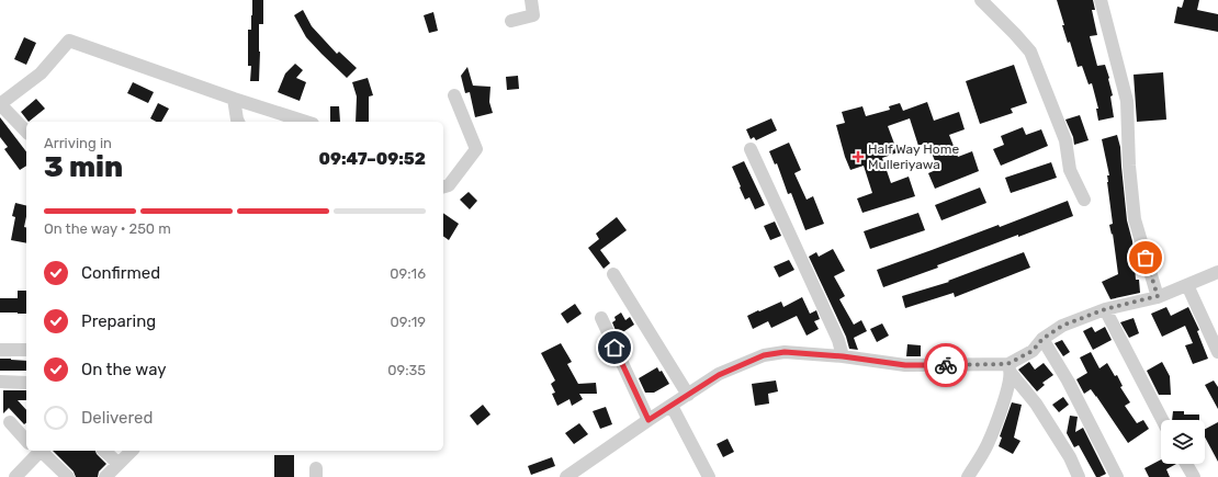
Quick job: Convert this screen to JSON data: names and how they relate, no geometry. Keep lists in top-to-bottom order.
{
  "places": {
    "health": ["Half Way Home Mulleriyawa"]
  },
  "page": {
    "heading": ["3 min", "Arriving in", "09:47–09:52"],
    "bar": "On the way · 250 m",
    "list": [
      ["Confirmed", "09:16"],
      ["Preparing", "09:19"],
      ["On the way", "09:35"],
      "Delivered"
    ]
  }
}
